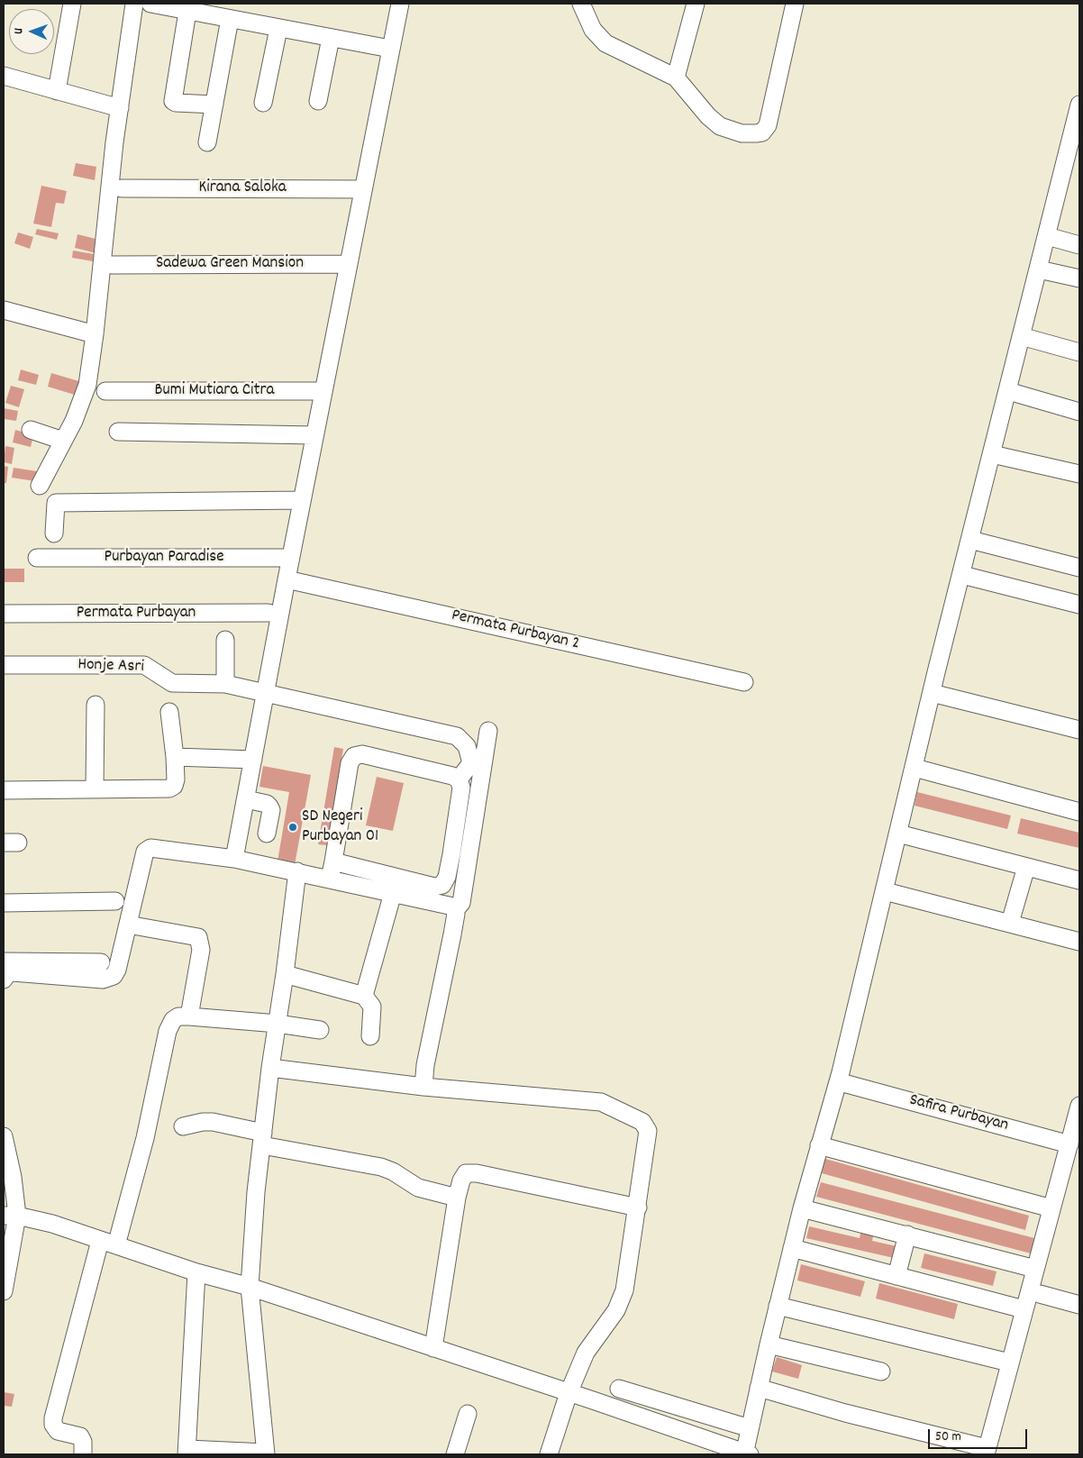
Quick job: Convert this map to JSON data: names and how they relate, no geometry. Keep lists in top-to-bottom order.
{
  "streets": {
    "street": [
      "Kirana Saloka",
      "Sadewa Green Mansion",
      "Bumi Mutiara Citra",
      "Purbayan Paradise",
      "Permata Purbayan",
      "Permata Purbayan 2",
      "Honje Asri",
      "Safira Purbayan"
    ]
  },
  "places": ["SD Negeri Purbayan 01"],
  "scale_bar": "50 m",
  "north": "left"
}
